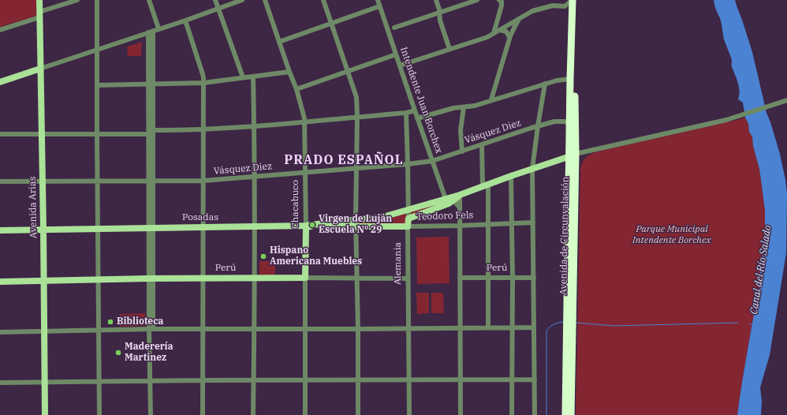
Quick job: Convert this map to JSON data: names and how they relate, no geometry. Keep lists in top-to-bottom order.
{
  "streets": {
    "highway": ["Avenida de Circunvalación"],
    "main road": [
      "Chacabuco",
      "Avenida Arias",
      "Teodoro Fels",
      "Posadas",
      "Alemania",
      "Perú"
    ],
    "street": ["Intendente Juan Borchex", "Vásquez Diez"]
  },
  "crossings": [
    ["Intendente Juan Borchex", "Vásquez Diez"],
    ["Intendente Juan Borchex", "Posadas"],
    ["Vásquez Diez", "Chacabuco"],
    ["Vásquez Diez", "Avenida Arias"],
    ["Vásquez Diez", "Avenida de Circunvalación"],
    ["Vásquez Diez", "Alemania"],
    ["Chacabuco", "Posadas"],
    ["Chacabuco", "Perú"],
    ["Avenida Arias", "Posadas"],
    ["Avenida Arias", "Perú"],
    ["Teodoro Fels", "Posadas"],
    ["Teodoro Fels", "Alemania"],
    ["Posadas", "Avenida de Circunvalación"],
    ["Posadas", "Alemania"],
    ["Alemania", "Perú"]
  ],
  "districts": ["PRADO ESPAÑOL"],
  "water": ["Canal del Río Salado"],
  "parks": ["Parque Municipal Intendente Borchex"],
  "places": [
    "Virgen de Luján Escuela Nº 29",
    "Hispano Americana Muebles",
    "Biblioteca",
    "Maderería Martinez"
  ]
}
